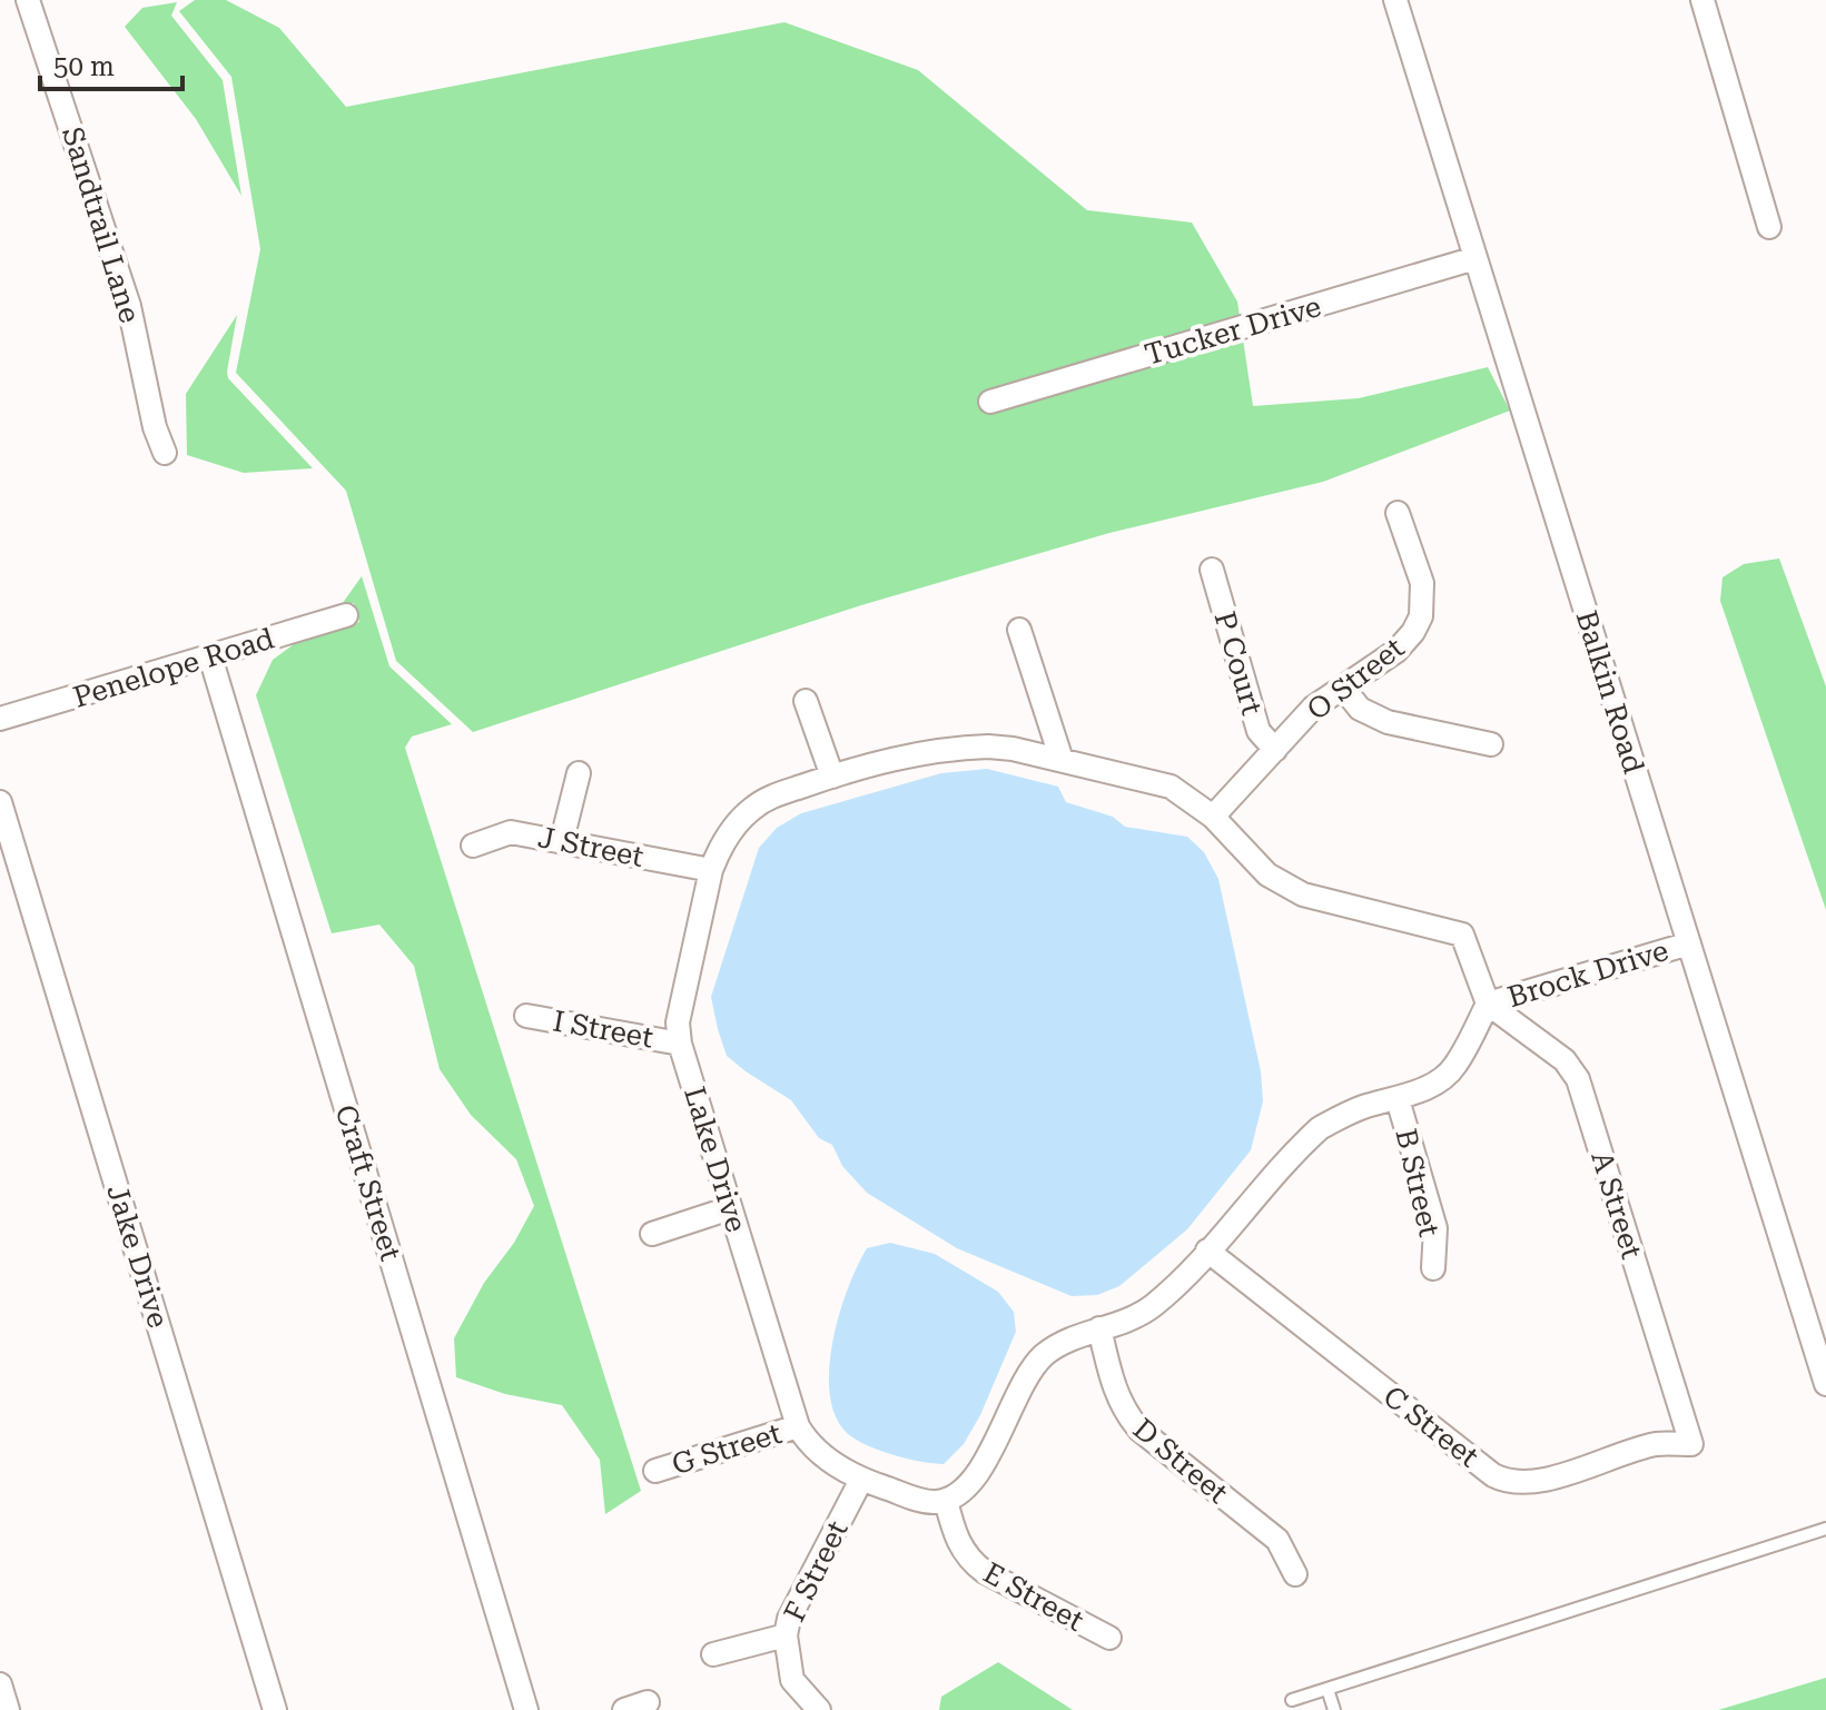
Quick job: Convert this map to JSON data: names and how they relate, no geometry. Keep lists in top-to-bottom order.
{
  "streets": {
    "street": [
      "Sandtrail Lane",
      "Tucker Drive",
      "P Court",
      "Penelope Road",
      "O Street",
      "Balkin Road",
      "J Street",
      "Brock Drive",
      "I Street",
      "Lake Drive",
      "Craft Street",
      "B Street",
      "A Street",
      "Jake Drive",
      "C Street",
      "G Street",
      "D Street",
      "F Street",
      "E Street"
    ]
  },
  "crossings": [
    ["Tucker Drive", "Balkin Road"],
    ["P Court", "O Street"],
    ["Penelope Road", "Craft Street"],
    ["O Street", "Lake Drive"],
    ["Balkin Road", "Brock Drive"],
    ["J Street", "Lake Drive"],
    ["Brock Drive", "Lake Drive"],
    ["Brock Drive", "A Street"],
    ["I Street", "Lake Drive"],
    ["Lake Drive", "A Street"],
    ["Lake Drive", "G Street"],
    ["Lake Drive", "F Street"],
    ["Lake Drive", "E Street"],
    ["A Street", "C Street"]
  ],
  "scale_bar": "50 m"
}
